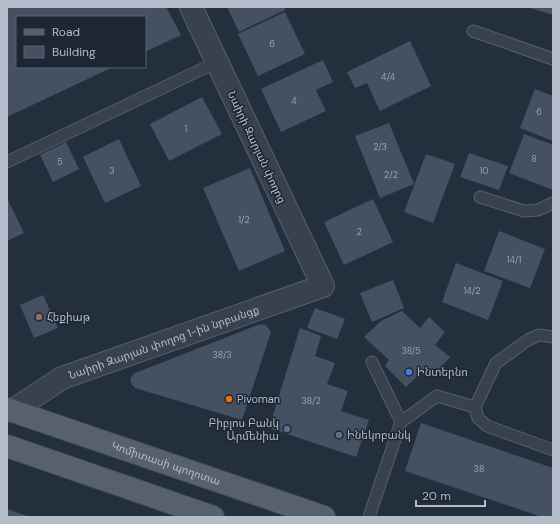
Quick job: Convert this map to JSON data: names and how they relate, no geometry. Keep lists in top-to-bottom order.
{
  "streets": {
    "main road": ["Կոմիտասի պողոտա"],
    "street": ["Նաիրի Զարյան փողոց", "Նաիրի Զարյան փողոց 1-ին նրբանցք"]
  },
  "crossings": [
    ["Նաիրի Զարյան փողոց", "Նաիրի Զարյան փողոց 1-ին նրբանցք"],
    ["Նաիրի Զարյան փողոց 1-ին նրբանցք", "Կոմիտասի պողոտա"]
  ],
  "places": [
    "Հեքիաթ",
    "Ինտերնո",
    "Pivoman",
    "Բիբլոս Բանկ Արմենիա",
    "Ինեկոբանկ"
  ],
  "house_numbers": [
    "6",
    "4/4",
    "4",
    "6",
    "1",
    "2/3",
    "8",
    "5",
    "3",
    "10",
    "2/2",
    "1/2",
    "2",
    "14/1",
    "14/2",
    "38/5",
    "38/3",
    "38/2",
    "38"
  ],
  "legend": ["Road", "Building"],
  "scale_bar": "20 m"
}
